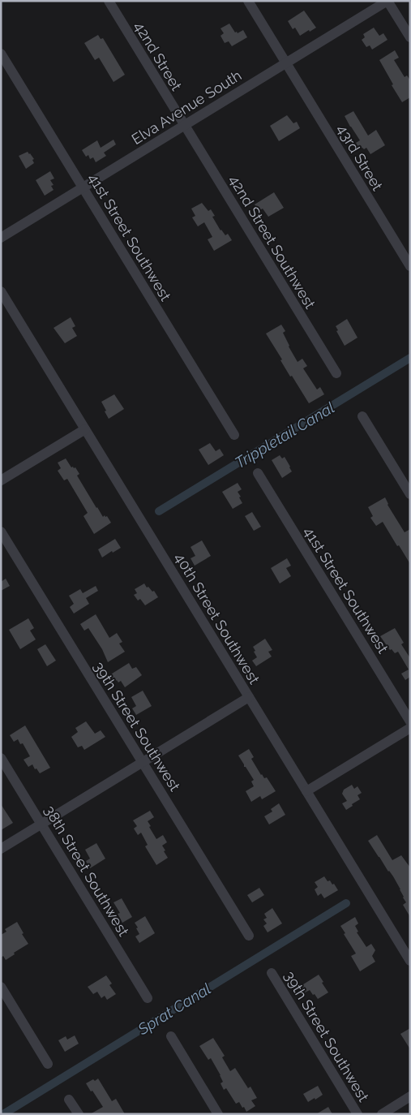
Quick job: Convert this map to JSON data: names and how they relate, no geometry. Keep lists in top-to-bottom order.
{
  "streets": {
    "street": [
      "42nd Street",
      "Elva Avenue South",
      "43rd Street",
      "41st Street Southwest",
      "42nd Street Southwest",
      "40th Street Southwest",
      "39th Street Southwest",
      "38th Street Southwest"
    ]
  },
  "crossings": [
    ["42nd Street", "Elva Avenue South"],
    ["42nd Street", "42nd Street Southwest"],
    ["Elva Avenue South", "43rd Street"],
    ["Elva Avenue South", "41st Street Southwest"],
    ["Elva Avenue South", "42nd Street Southwest"]
  ],
  "water": ["Trippletail Canal", "Sprat Canal"]
}
